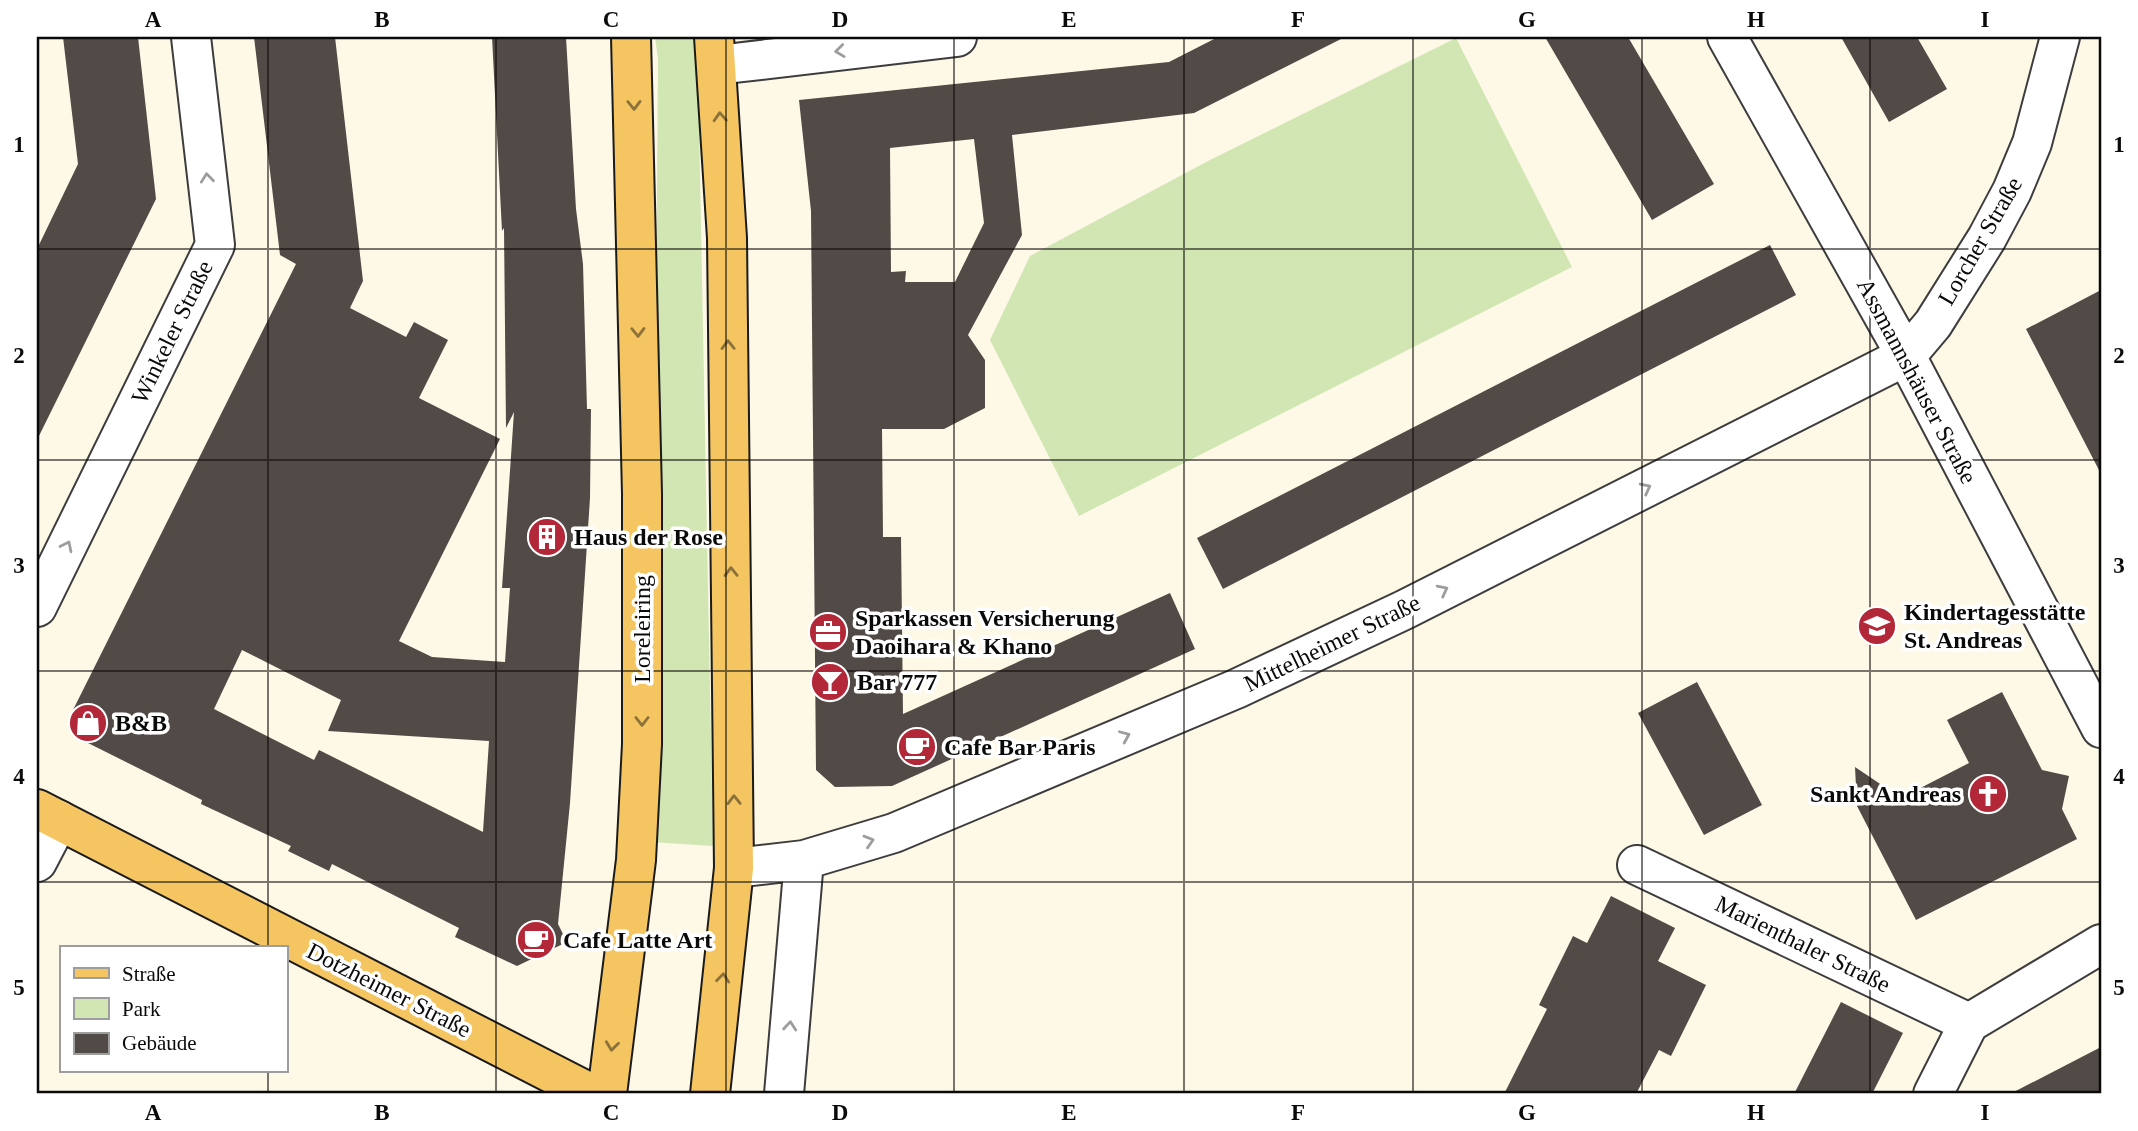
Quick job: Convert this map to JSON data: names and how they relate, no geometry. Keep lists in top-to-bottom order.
{
  "streets": {
    "main road": ["Loreleiring", "Dotzheimer Straße"],
    "street": [
      "Lorcher Straße",
      "Winkeler Straße",
      "Assmannshäuser Straße",
      "Mittelheimer Straße",
      "Marienthaler Straße"
    ]
  },
  "crossings": [
    ["Lorcher Straße", "Assmannshäuser Straße"],
    ["Lorcher Straße", "Mittelheimer Straße"],
    ["Assmannshäuser Straße", "Mittelheimer Straße"]
  ],
  "one_way": ["Winkeler Straße", "Mittelheimer Straße"],
  "places": {
    "building": ["Haus der Rose"],
    "school or university": ["Kindertagesstätte St. Andreas"],
    "office": ["Sparkassen Versicherung Daoihara & Khano"],
    "bar": ["Bar 777"],
    "shop": ["B&B"],
    "cafe": ["Cafe Bar Paris", "Cafe Latte Art"],
    "church": ["Sankt Andreas"]
  },
  "legend": ["Straße", "Park", "Gebäude"],
  "grid": {
    "columns": [
      "A",
      "B",
      "C",
      "D",
      "E",
      "F",
      "G",
      "H",
      "I"
    ],
    "rows": [
      "1",
      "2",
      "3",
      "4",
      "5"
    ]
  }
}
